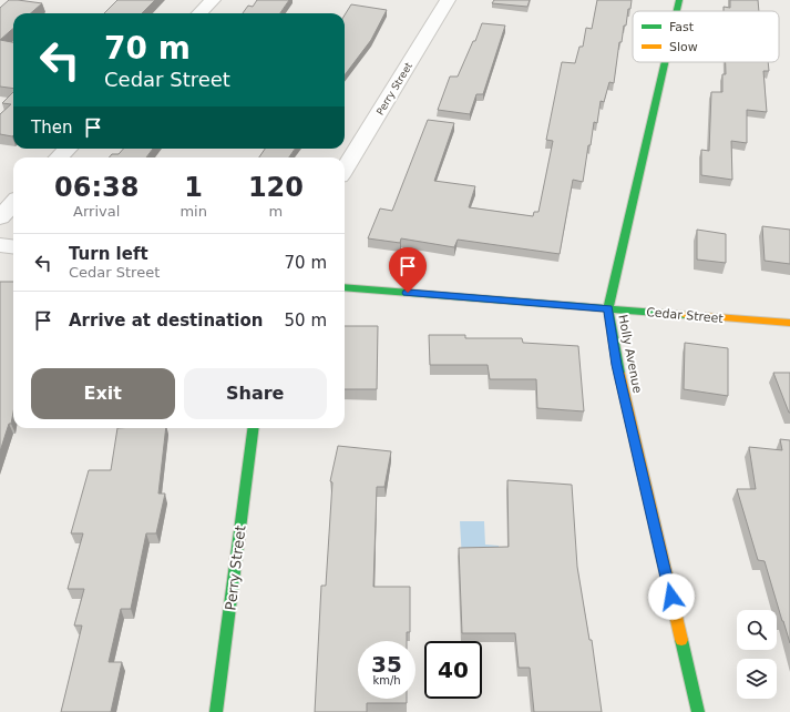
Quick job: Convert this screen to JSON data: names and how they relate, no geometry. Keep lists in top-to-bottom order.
{
  "streets": {
    "street": ["Perry Street", "Cedar Street", "Holly Avenue"]
  },
  "crossings": [
    ["Cedar Street", "Holly Avenue"]
  ],
  "legend": ["Fast", "Slow"],
  "page": {
    "turn": ["70 m", "Cedar Street"],
    "then": "Then",
    "eta": [
      "06:38",
      "Arrival",
      "1",
      "min",
      "120",
      "m"
    ],
    "list": [
      {
        "name": "Turn left",
        "note": "Cedar Street",
        "value": "70 m"
      },
      {
        "name": "Arrive at destination",
        "value": "50 m"
      }
    ],
    "buttons": ["Exit", "Share"],
    "speed": "35 km/h",
    "limit": "40"
  }
}
